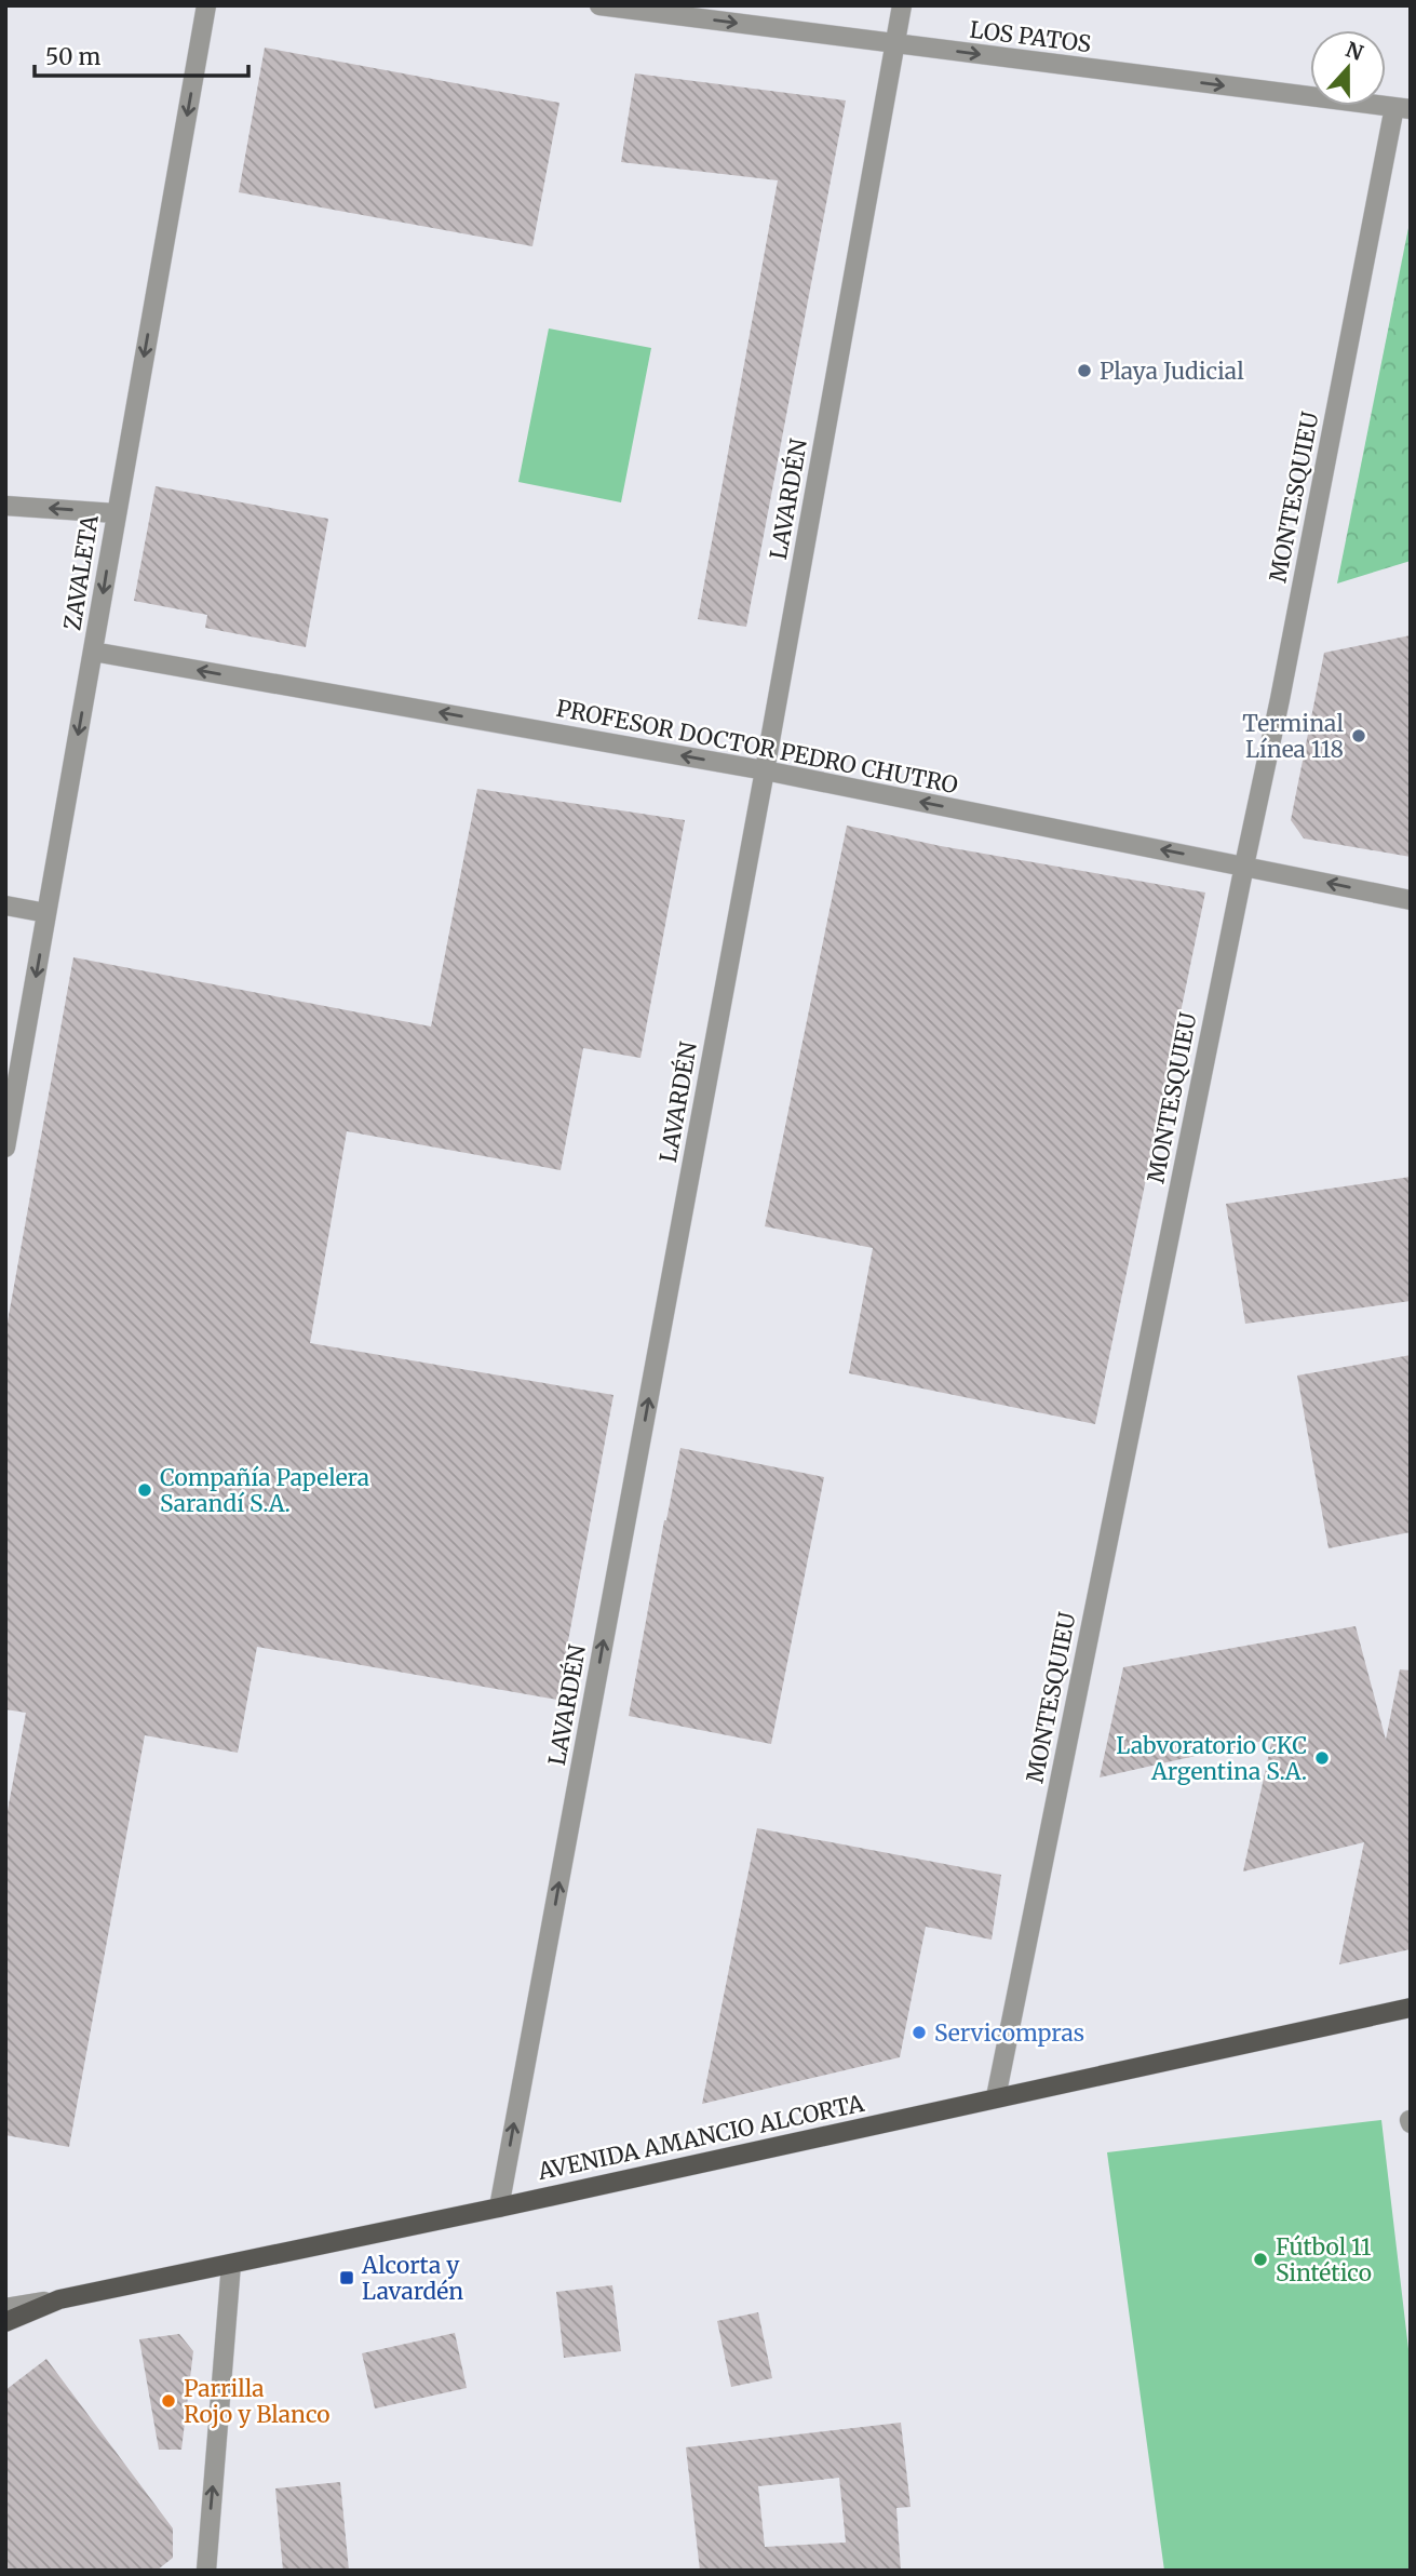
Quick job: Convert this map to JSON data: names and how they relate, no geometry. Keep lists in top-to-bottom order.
{
  "streets": {
    "main road": ["AVENIDA AMANCIO ALCORTA"],
    "street": [
      "LOS PATOS",
      "MONTESQUIEU",
      "LAVARDÉN",
      "ZAVALETA",
      "PROFESOR DOCTOR PEDRO CHUTRO"
    ]
  },
  "crossings": [
    ["LOS PATOS", "MONTESQUIEU"],
    ["LOS PATOS", "LAVARDÉN"],
    ["MONTESQUIEU", "PROFESOR DOCTOR PEDRO CHUTRO"],
    ["MONTESQUIEU", "AVENIDA AMANCIO ALCORTA"],
    ["LAVARDÉN", "PROFESOR DOCTOR PEDRO CHUTRO"],
    ["LAVARDÉN", "AVENIDA AMANCIO ALCORTA"],
    ["ZAVALETA", "PROFESOR DOCTOR PEDRO CHUTRO"]
  ],
  "one_way": [
    "LOS PATOS",
    "LAVARDÉN",
    "ZAVALETA",
    "PROFESOR DOCTOR PEDRO CHUTRO"
  ],
  "places": {
    "other": [
      "Playa Judicial",
      "Terminal Línea 118",
      "Compañía Papelera Sarandí S.A.",
      "Labvoratorio CKC Argentina S.A.",
      "Servicompras",
      "Fútbol 11 Sintético",
      "Parrilla Rojo y Blanco"
    ],
    "transit": ["Alcorta y Lavardén"]
  },
  "scale_bar": "50 m",
  "north": "top"
}
